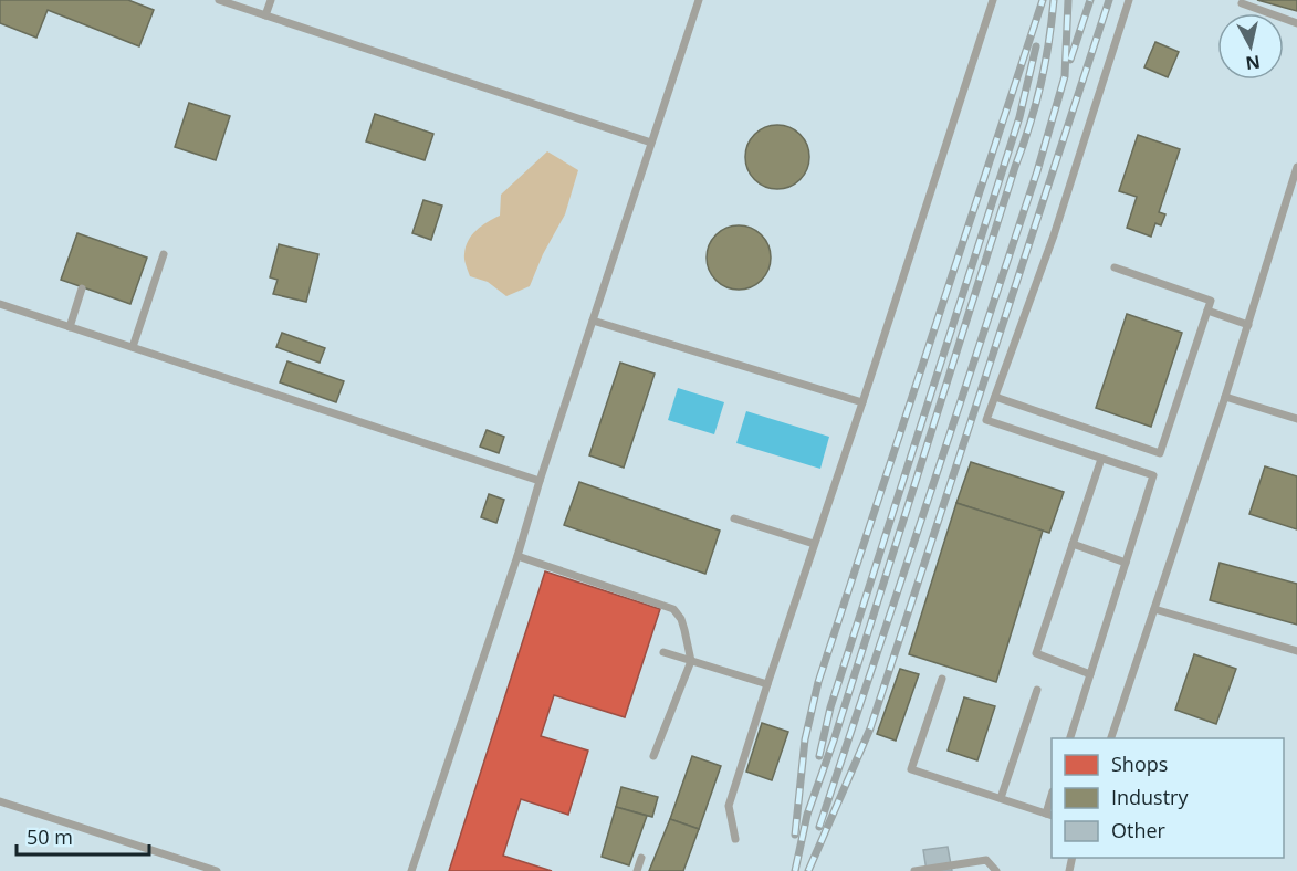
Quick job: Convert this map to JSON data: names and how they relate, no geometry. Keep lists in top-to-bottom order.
{
  "legend": ["Shops", "Industry", "Other"],
  "scale_bar": "50 m",
  "north": "bottom"
}
